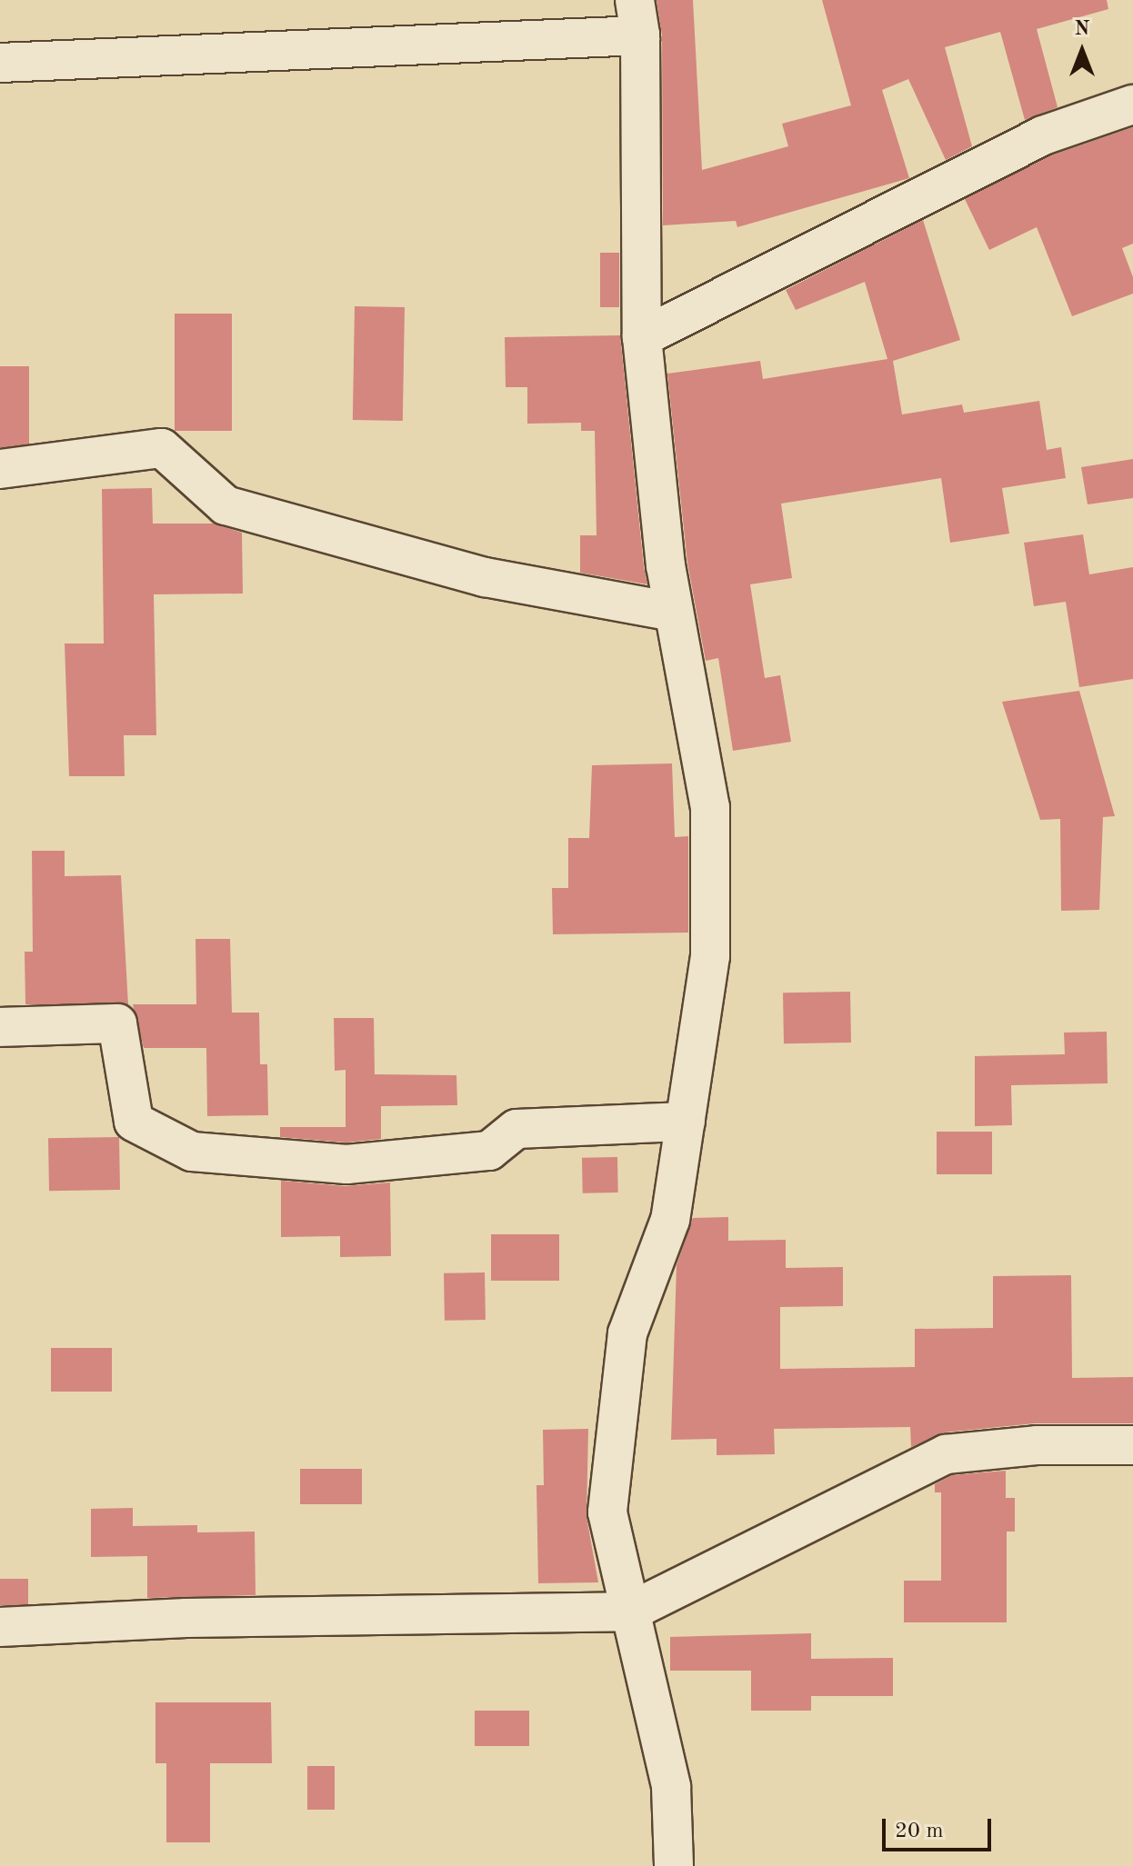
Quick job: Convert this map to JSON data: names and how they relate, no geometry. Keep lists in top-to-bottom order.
{
  "scale_bar": "20 m",
  "north": "top"
}
